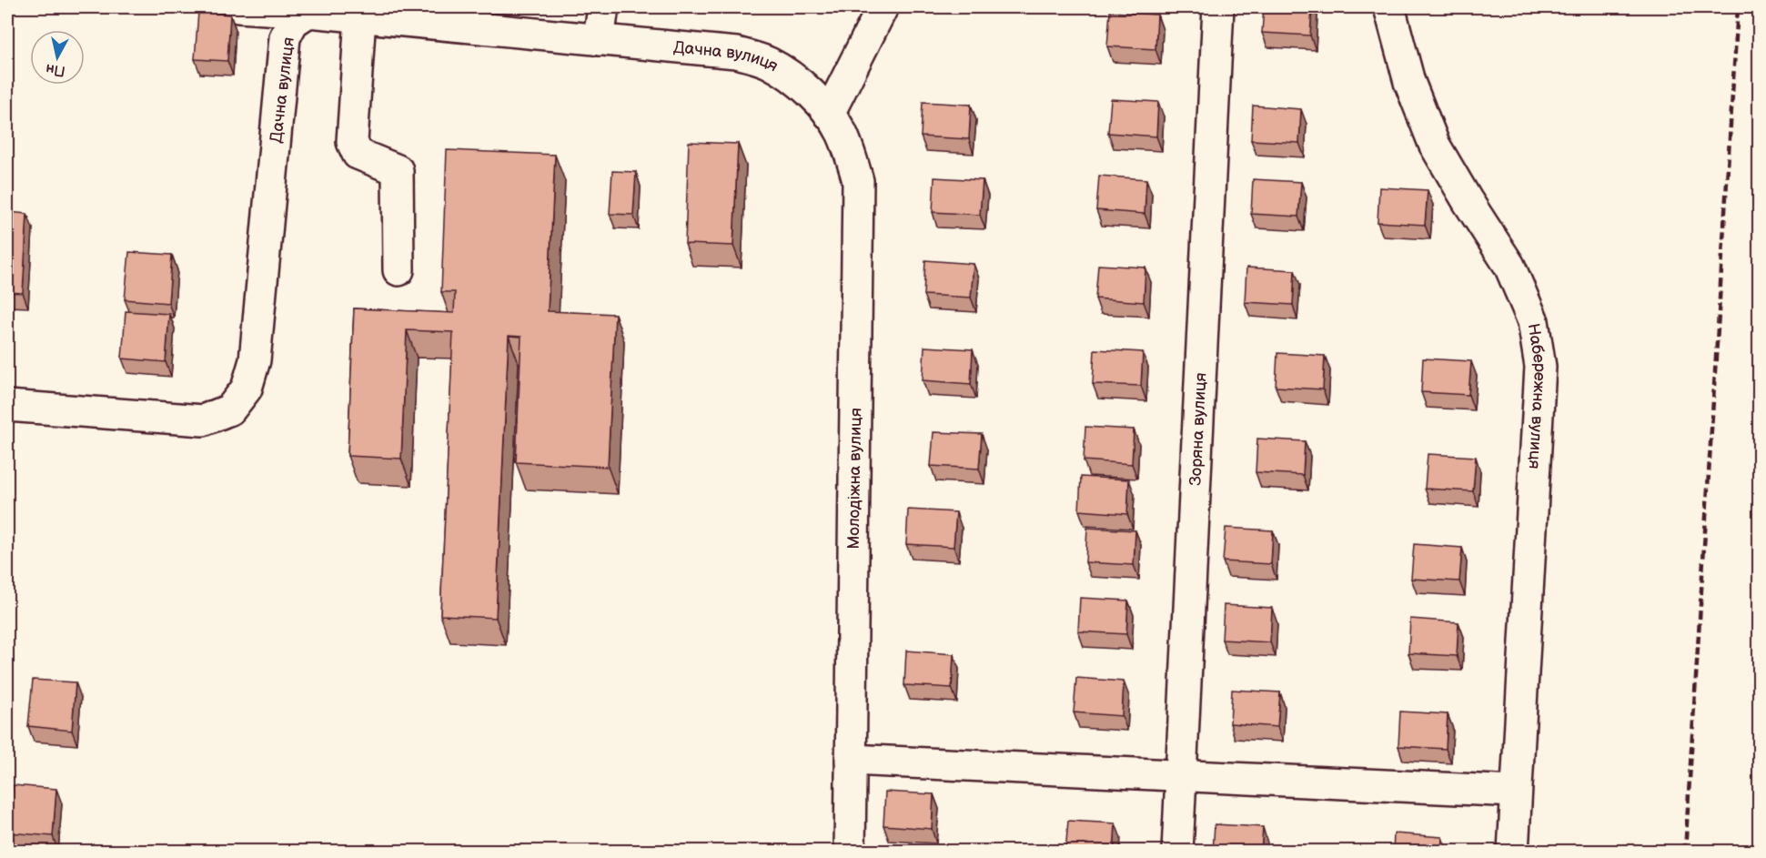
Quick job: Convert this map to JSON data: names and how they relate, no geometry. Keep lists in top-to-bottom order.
{
  "streets": {
    "street": [
      "Дачна вулиця",
      "Набережна вулиця",
      "Зоряна вулиця",
      "Молодіжна вулиця"
    ]
  },
  "crossings": [
    ["Дачна вулиця", "Молодіжна вулиця"]
  ],
  "north": "bottom"
}
